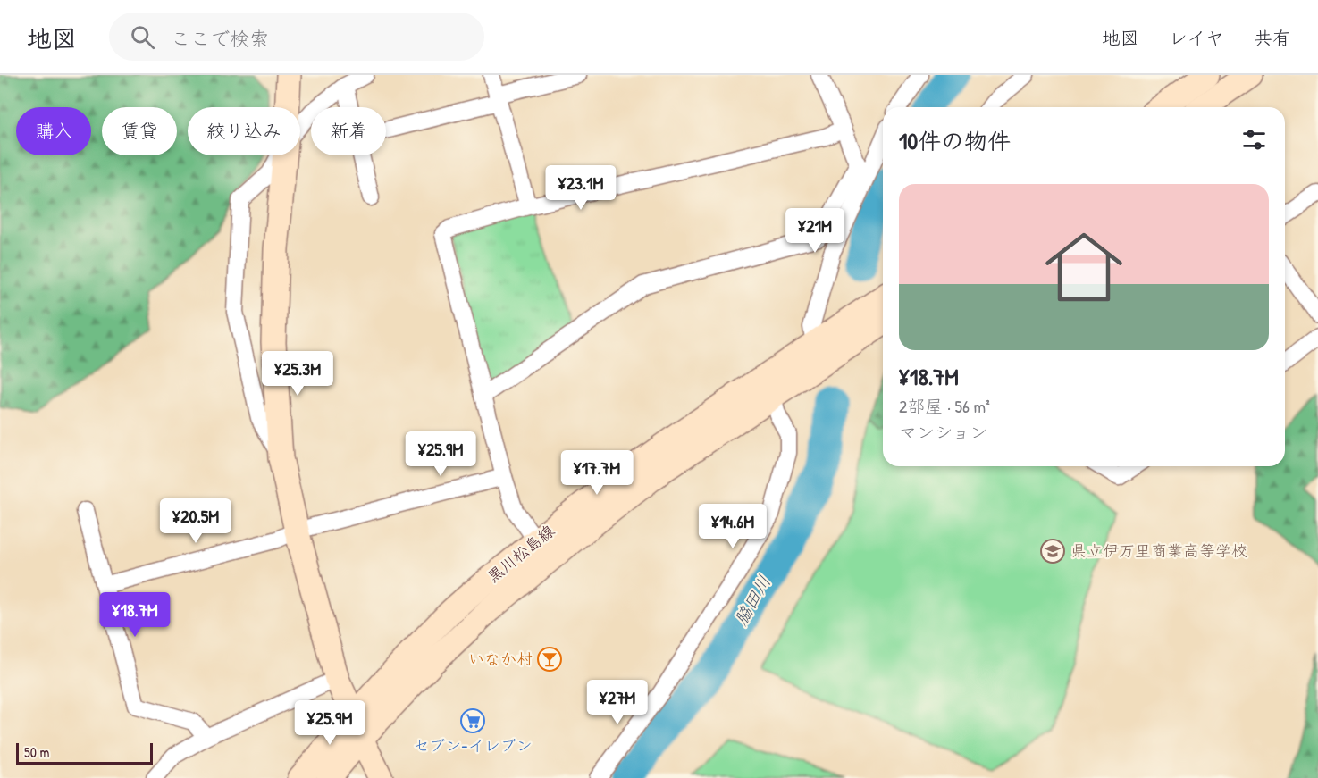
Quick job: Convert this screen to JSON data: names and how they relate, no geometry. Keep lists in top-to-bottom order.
{
  "streets": {
    "main road": ["黒川松島線"]
  },
  "water": ["脇田川"],
  "places": {
    "school or university": ["県立伊万里商業高等学校"],
    "bar": ["いなか村"],
    "supermarket": ["セブン-イレブン"]
  },
  "scale_bar": "50 m",
  "page": {
    "header": "地図",
    "search": "ここで検索",
    "nav": ["地図", "レイヤ", "共有"],
    "chip": [
      "購入",
      "賃貸",
      "絞り込み",
      "新着"
    ],
    "heading": "10件の物件",
    "price": [
      "¥23.1M",
      "¥21M",
      "¥25.3M",
      "¥25.9M",
      "¥17.7M",
      "¥20.5M",
      "¥14.6M",
      "¥18.7M",
      "¥27M",
      "¥25.9M"
    ],
    "list": [
      {
        "name": "¥18.7M",
        "note": "2部屋 · 56 m² · マンション"
      }
    ],
    "scale": "50 m"
  }
}
